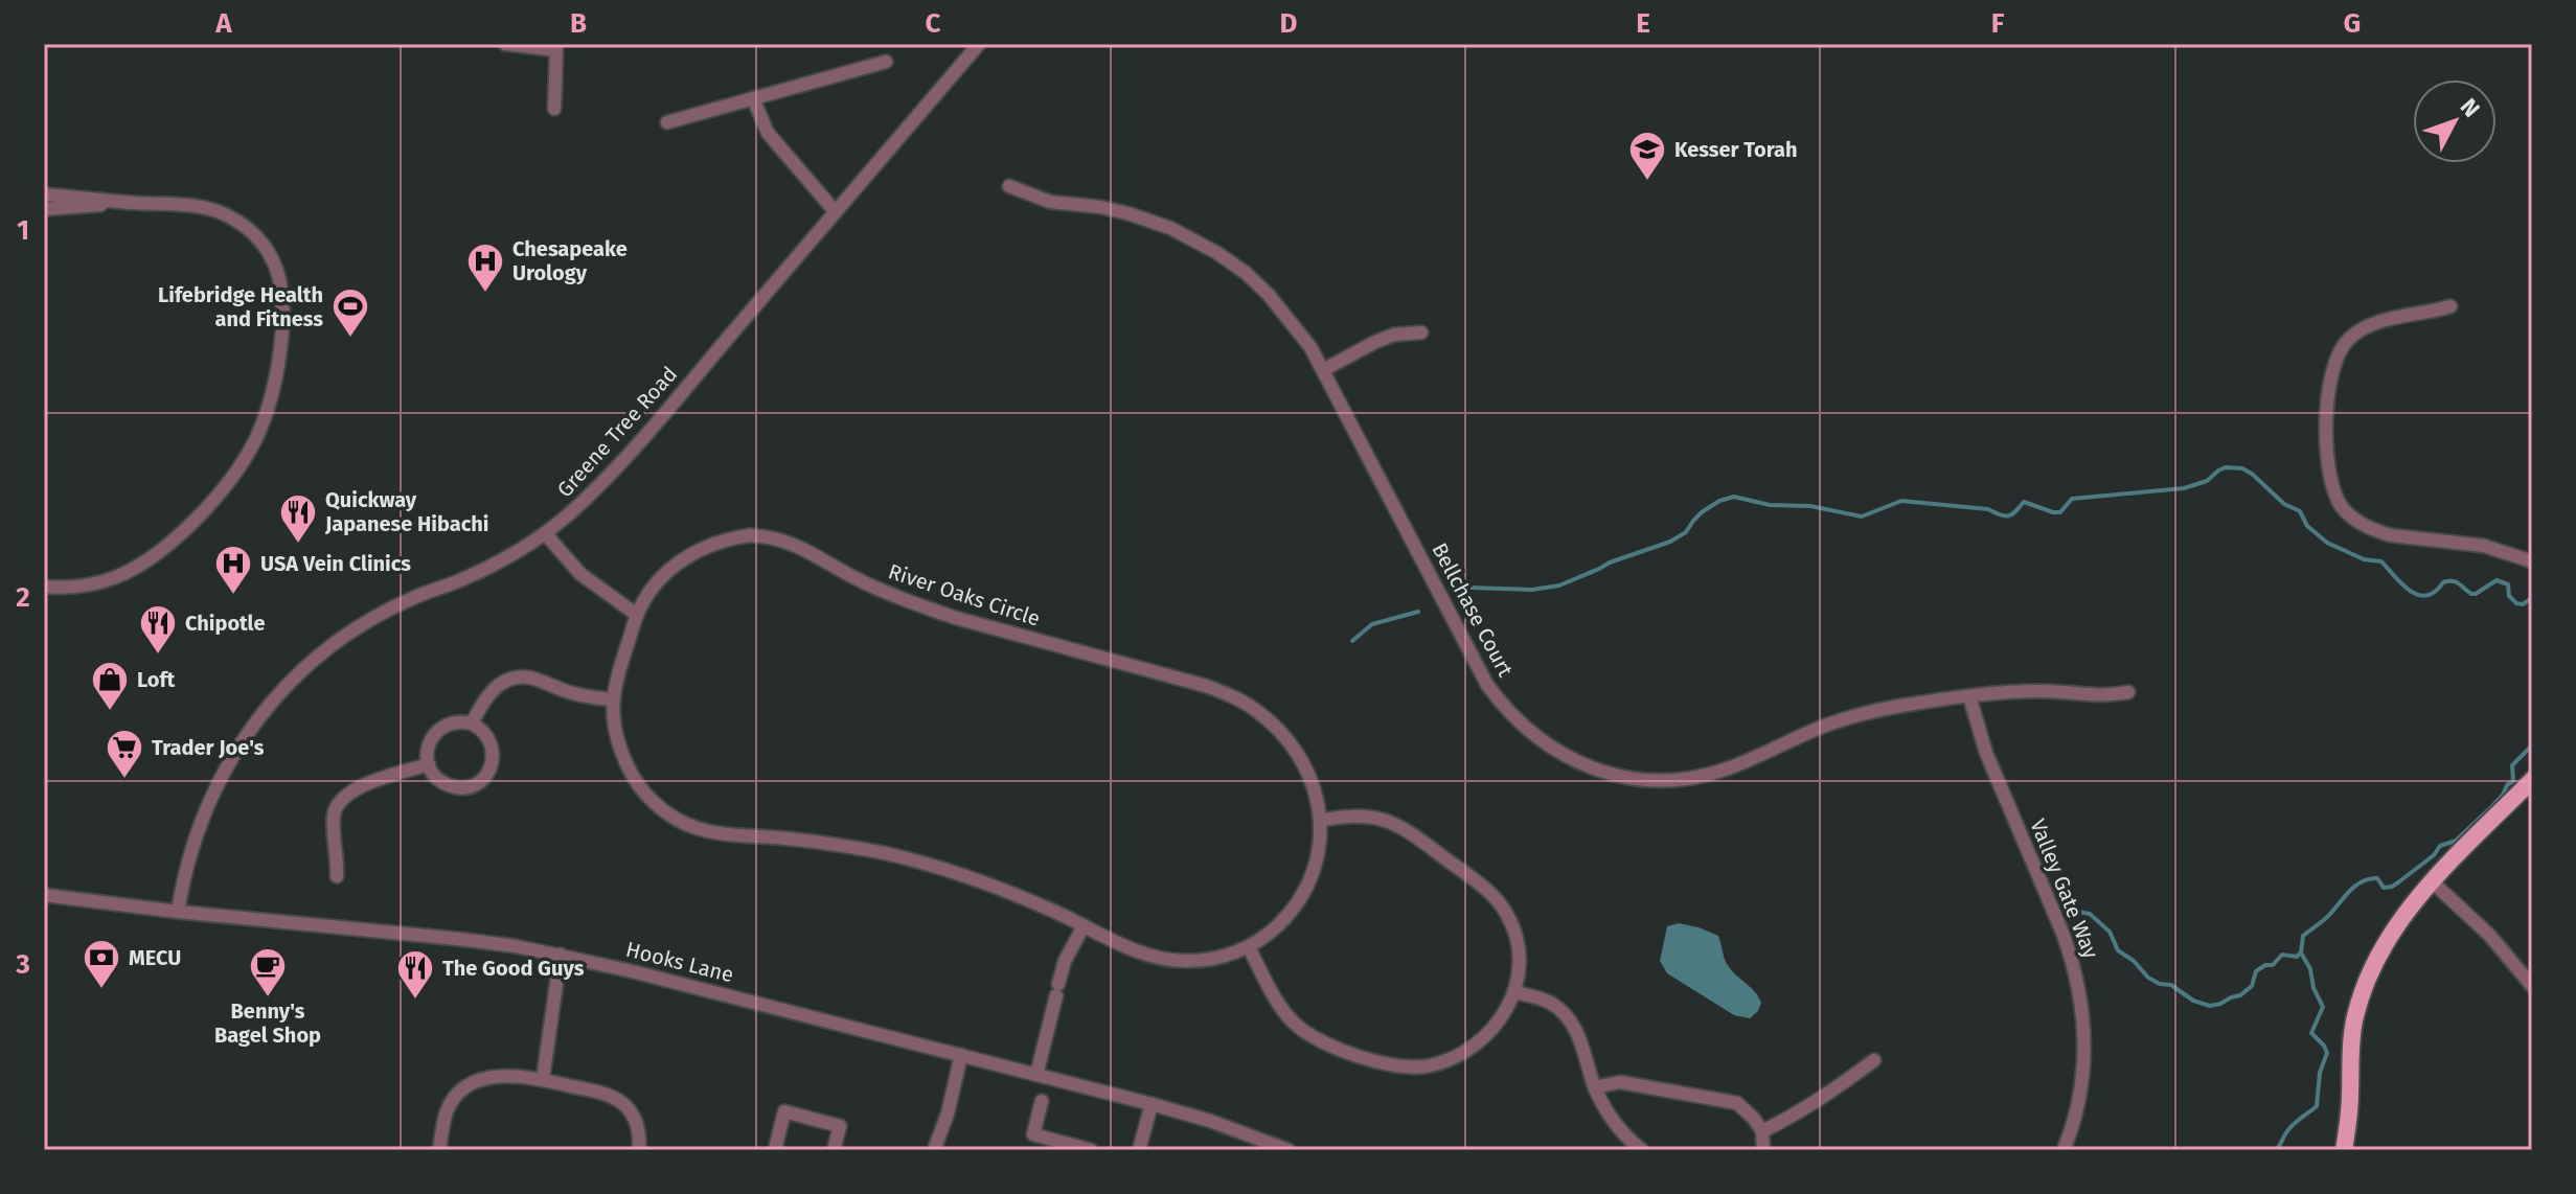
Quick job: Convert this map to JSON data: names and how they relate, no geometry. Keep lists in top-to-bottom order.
{
  "streets": {
    "street": [
      "Greene Tree Road",
      "River Oaks Circle",
      "Bellchase Court",
      "Valley Gate Way",
      "Hooks Lane"
    ]
  },
  "crossings": [
    ["Greene Tree Road", "Hooks Lane"],
    ["Bellchase Court", "Valley Gate Way"]
  ],
  "places": {
    "school or university": ["Kesser Torah"],
    "hospital": ["Chesapeake Urology", "USA Vein Clinics"],
    "sports": ["Lifebridge Health and Fitness"],
    "restaurant": ["Quickway Japanese Hibachi", "Chipotle", "The Good Guys"],
    "shop": ["Loft"],
    "supermarket": ["Trader Joe's"],
    "bank": ["MECU"],
    "cafe": ["Benny's Bagel Shop"]
  },
  "north": "top right",
  "grid": {
    "columns": [
      "A",
      "B",
      "C",
      "D",
      "E",
      "F",
      "G"
    ],
    "rows": ["1", "2", "3"]
  }
}
